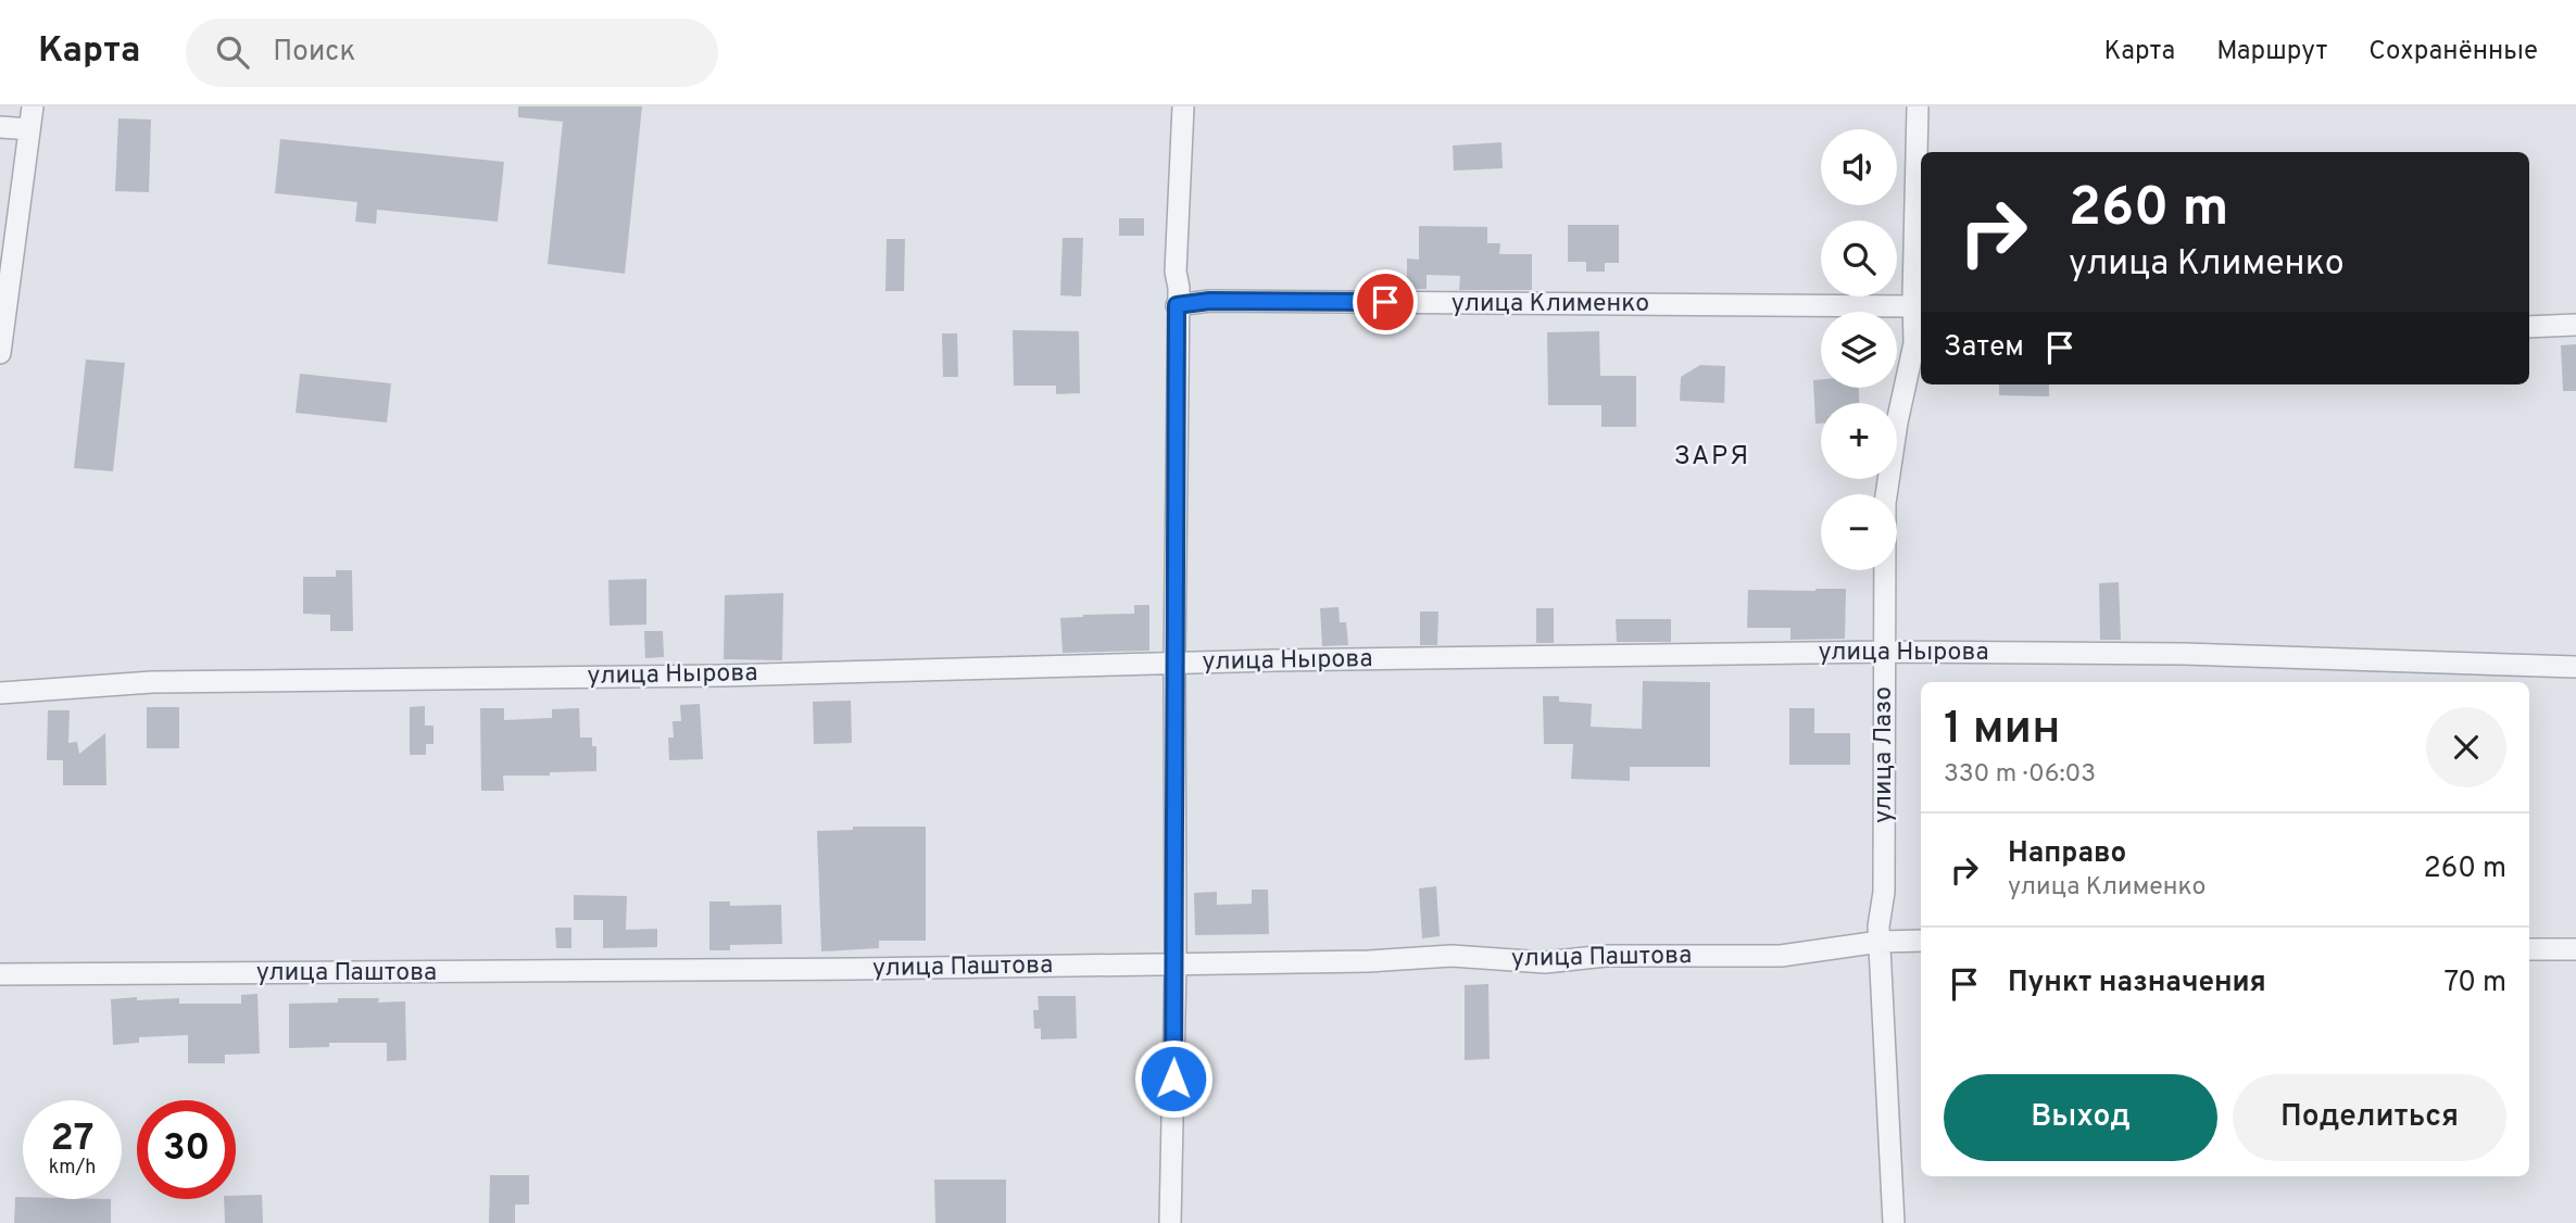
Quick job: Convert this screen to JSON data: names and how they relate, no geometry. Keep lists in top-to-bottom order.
{
  "streets": {
    "street": [
      "улица Клименко",
      "улица Нырова",
      "улица Лазо",
      "улица Паштова"
    ]
  },
  "crossings": [
    ["улица Клименко", "улица Лазо"],
    ["улица Нырова", "улица Лазо"],
    ["улица Лазо", "улица Паштова"]
  ],
  "districts": ["ЗАРЯ"],
  "page": {
    "header": "Карта",
    "search": "Поиск",
    "nav": ["Карта", "Маршрут", "Сохранённые"],
    "map_buttons": ["+", "−"],
    "turn": ["260 m", "улица Клименко"],
    "then": "Затем",
    "heading": ["1 мин", "330 m · 06:03"],
    "list": [
      {
        "name": "Направо",
        "note": "улица Клименко",
        "value": "260 m"
      },
      {
        "name": "Пункт назначения",
        "value": "70 m"
      }
    ],
    "buttons": ["Выход", "Поделиться"],
    "speed": "27 km/h",
    "limit": "30"
  }
}
